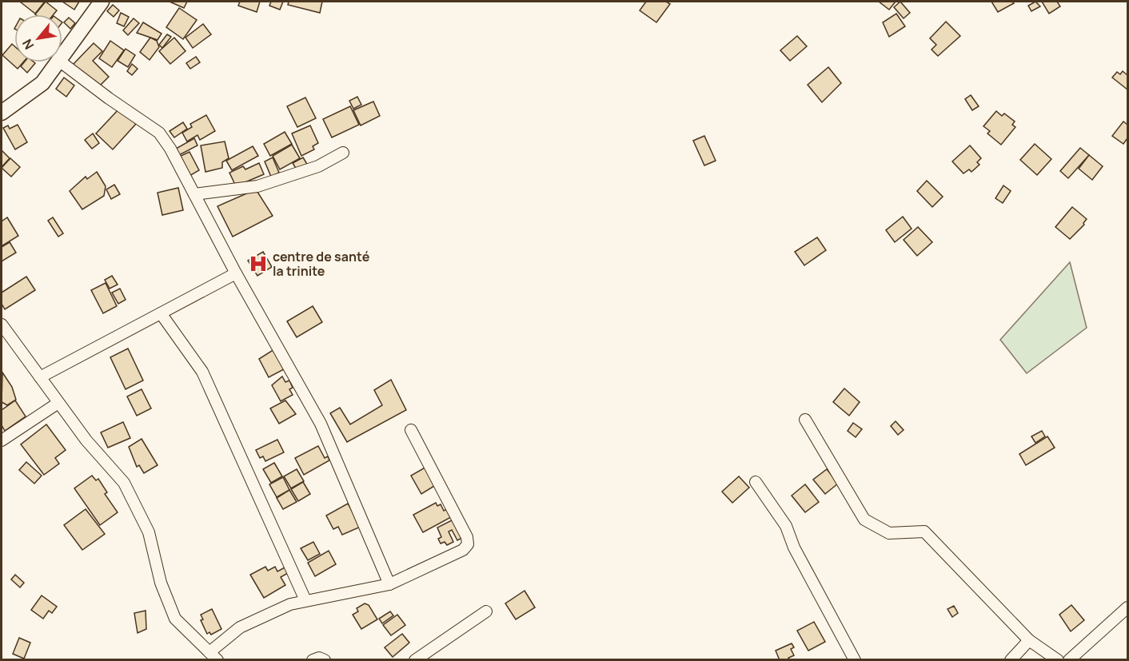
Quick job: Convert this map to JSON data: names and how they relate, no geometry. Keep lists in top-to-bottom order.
{
  "places": {
    "hospital": ["centre de santé la trinite"]
  },
  "north": "bottom left"
}
